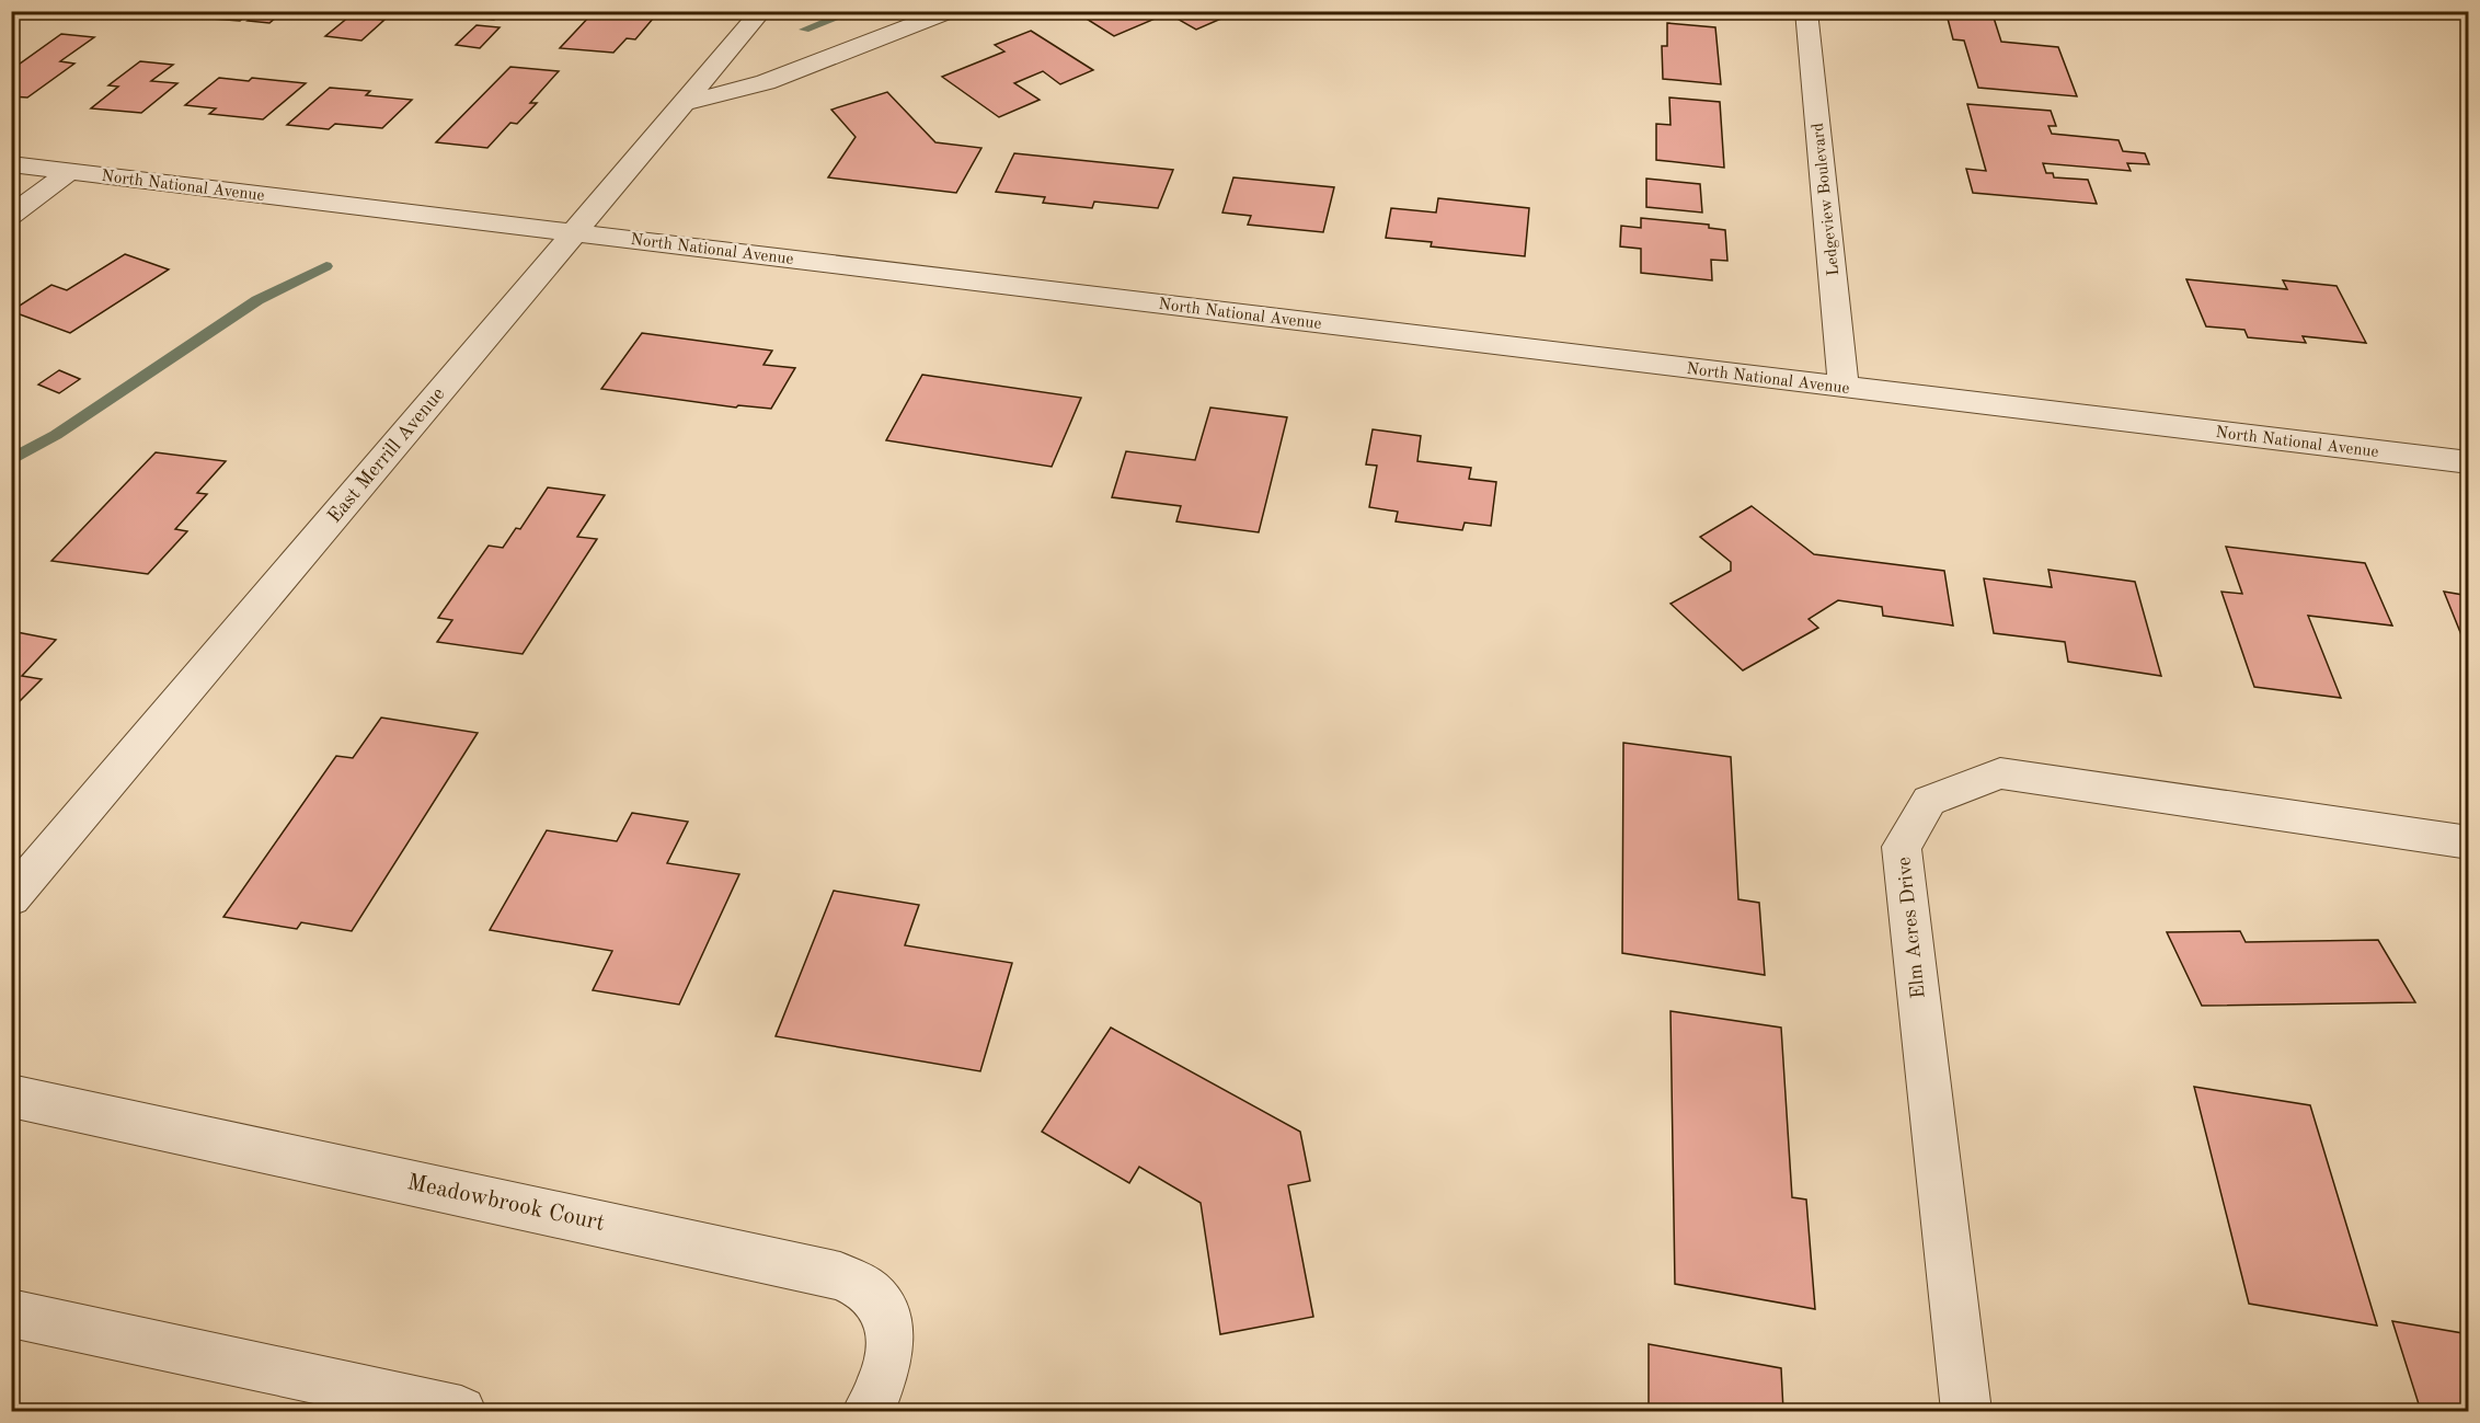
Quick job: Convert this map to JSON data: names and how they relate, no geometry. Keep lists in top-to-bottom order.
{
  "streets": {
    "street": [
      "North National Avenue",
      "Ledgeview Boulevard",
      "East Merrill Avenue",
      "Elm Acres Drive",
      "Meadowbrook Court"
    ]
  },
  "crossings": [
    ["North National Avenue", "Ledgeview Boulevard"],
    ["North National Avenue", "East Merrill Avenue"]
  ]
}
